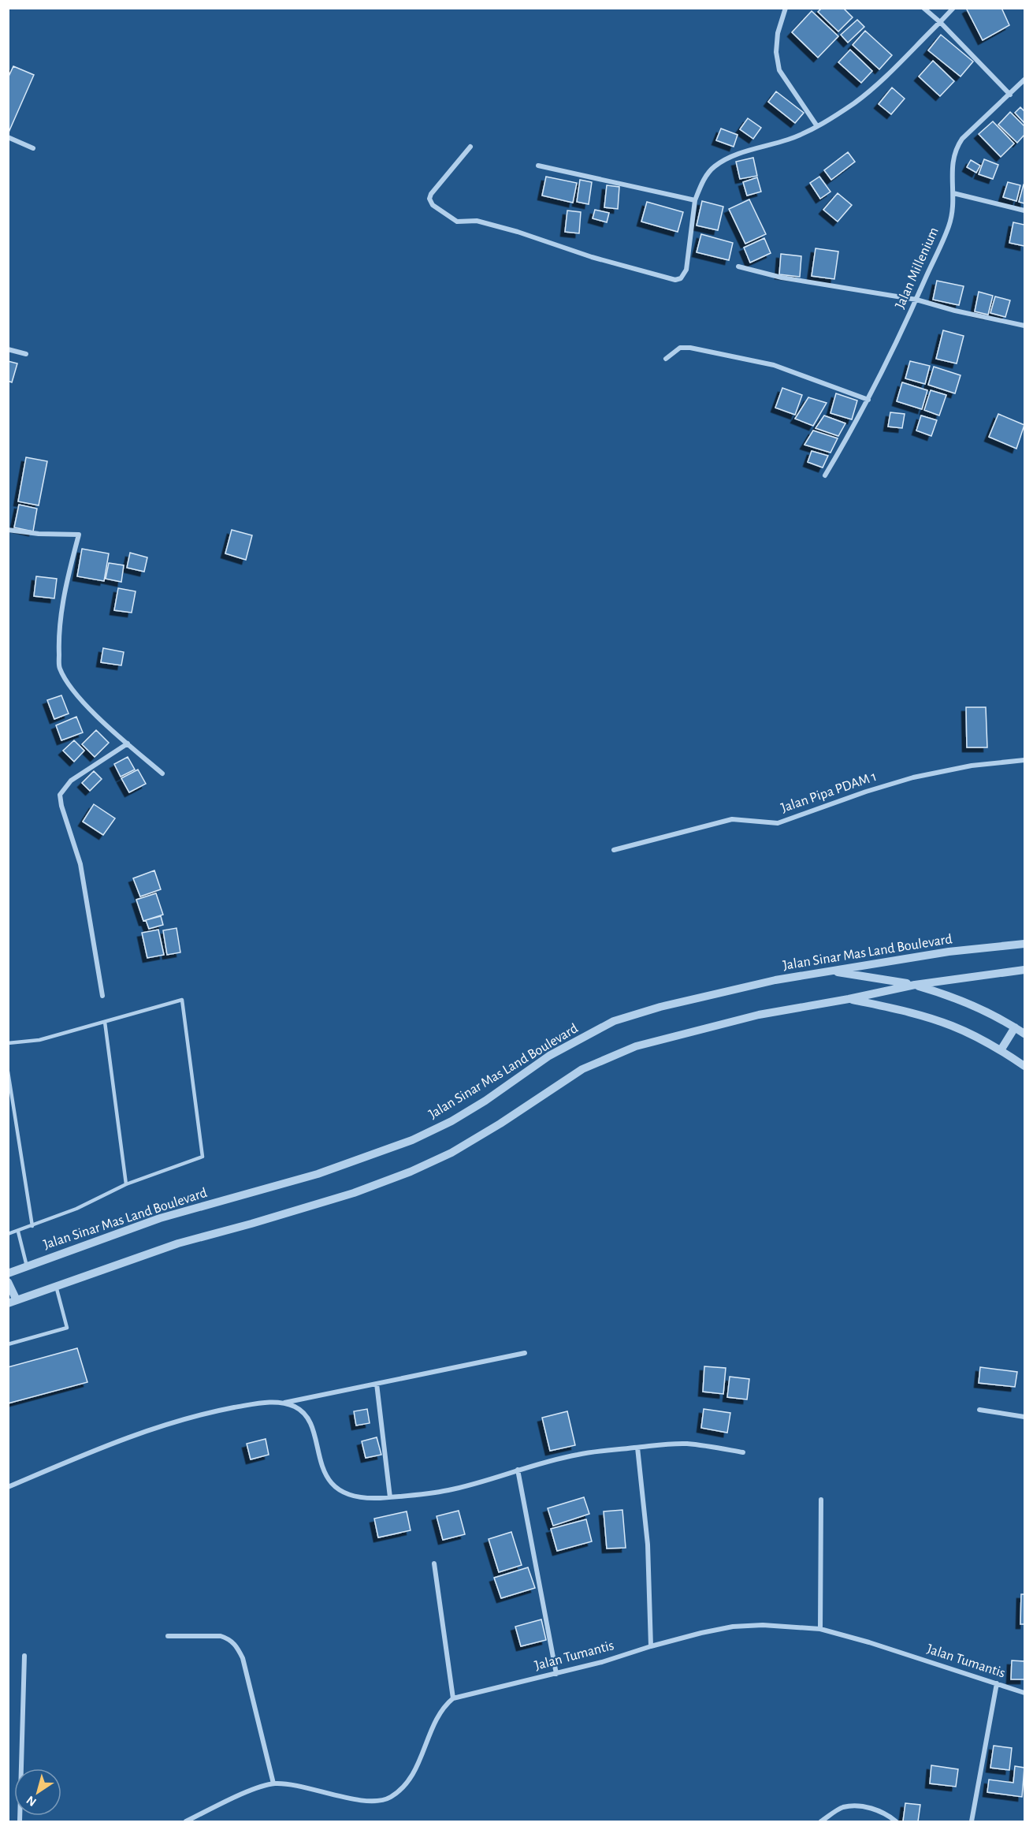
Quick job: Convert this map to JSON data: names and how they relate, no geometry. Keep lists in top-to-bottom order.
{
  "streets": {
    "street": [
      "Jalan Millenium",
      "Jalan Pipa PDAM 1",
      "Jalan Sinar Mas Land Boulevard",
      "Jalan Tumantis"
    ]
  },
  "north": "bottom left"
}
